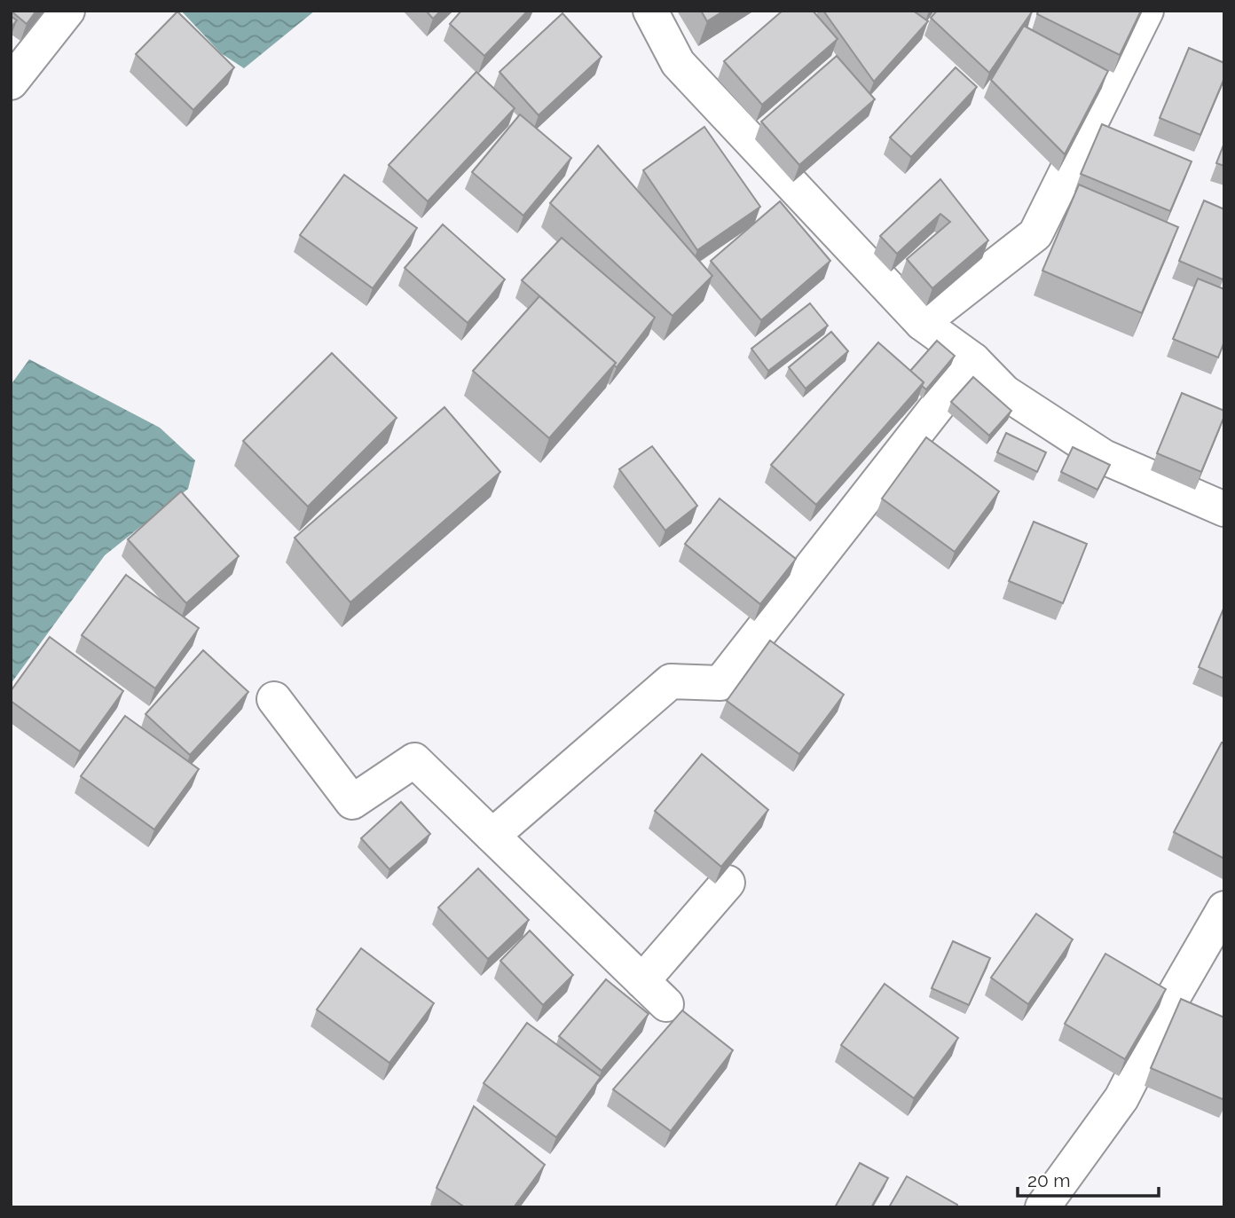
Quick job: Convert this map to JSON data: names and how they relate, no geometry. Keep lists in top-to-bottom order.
{
  "scale_bar": "20 m"
}
